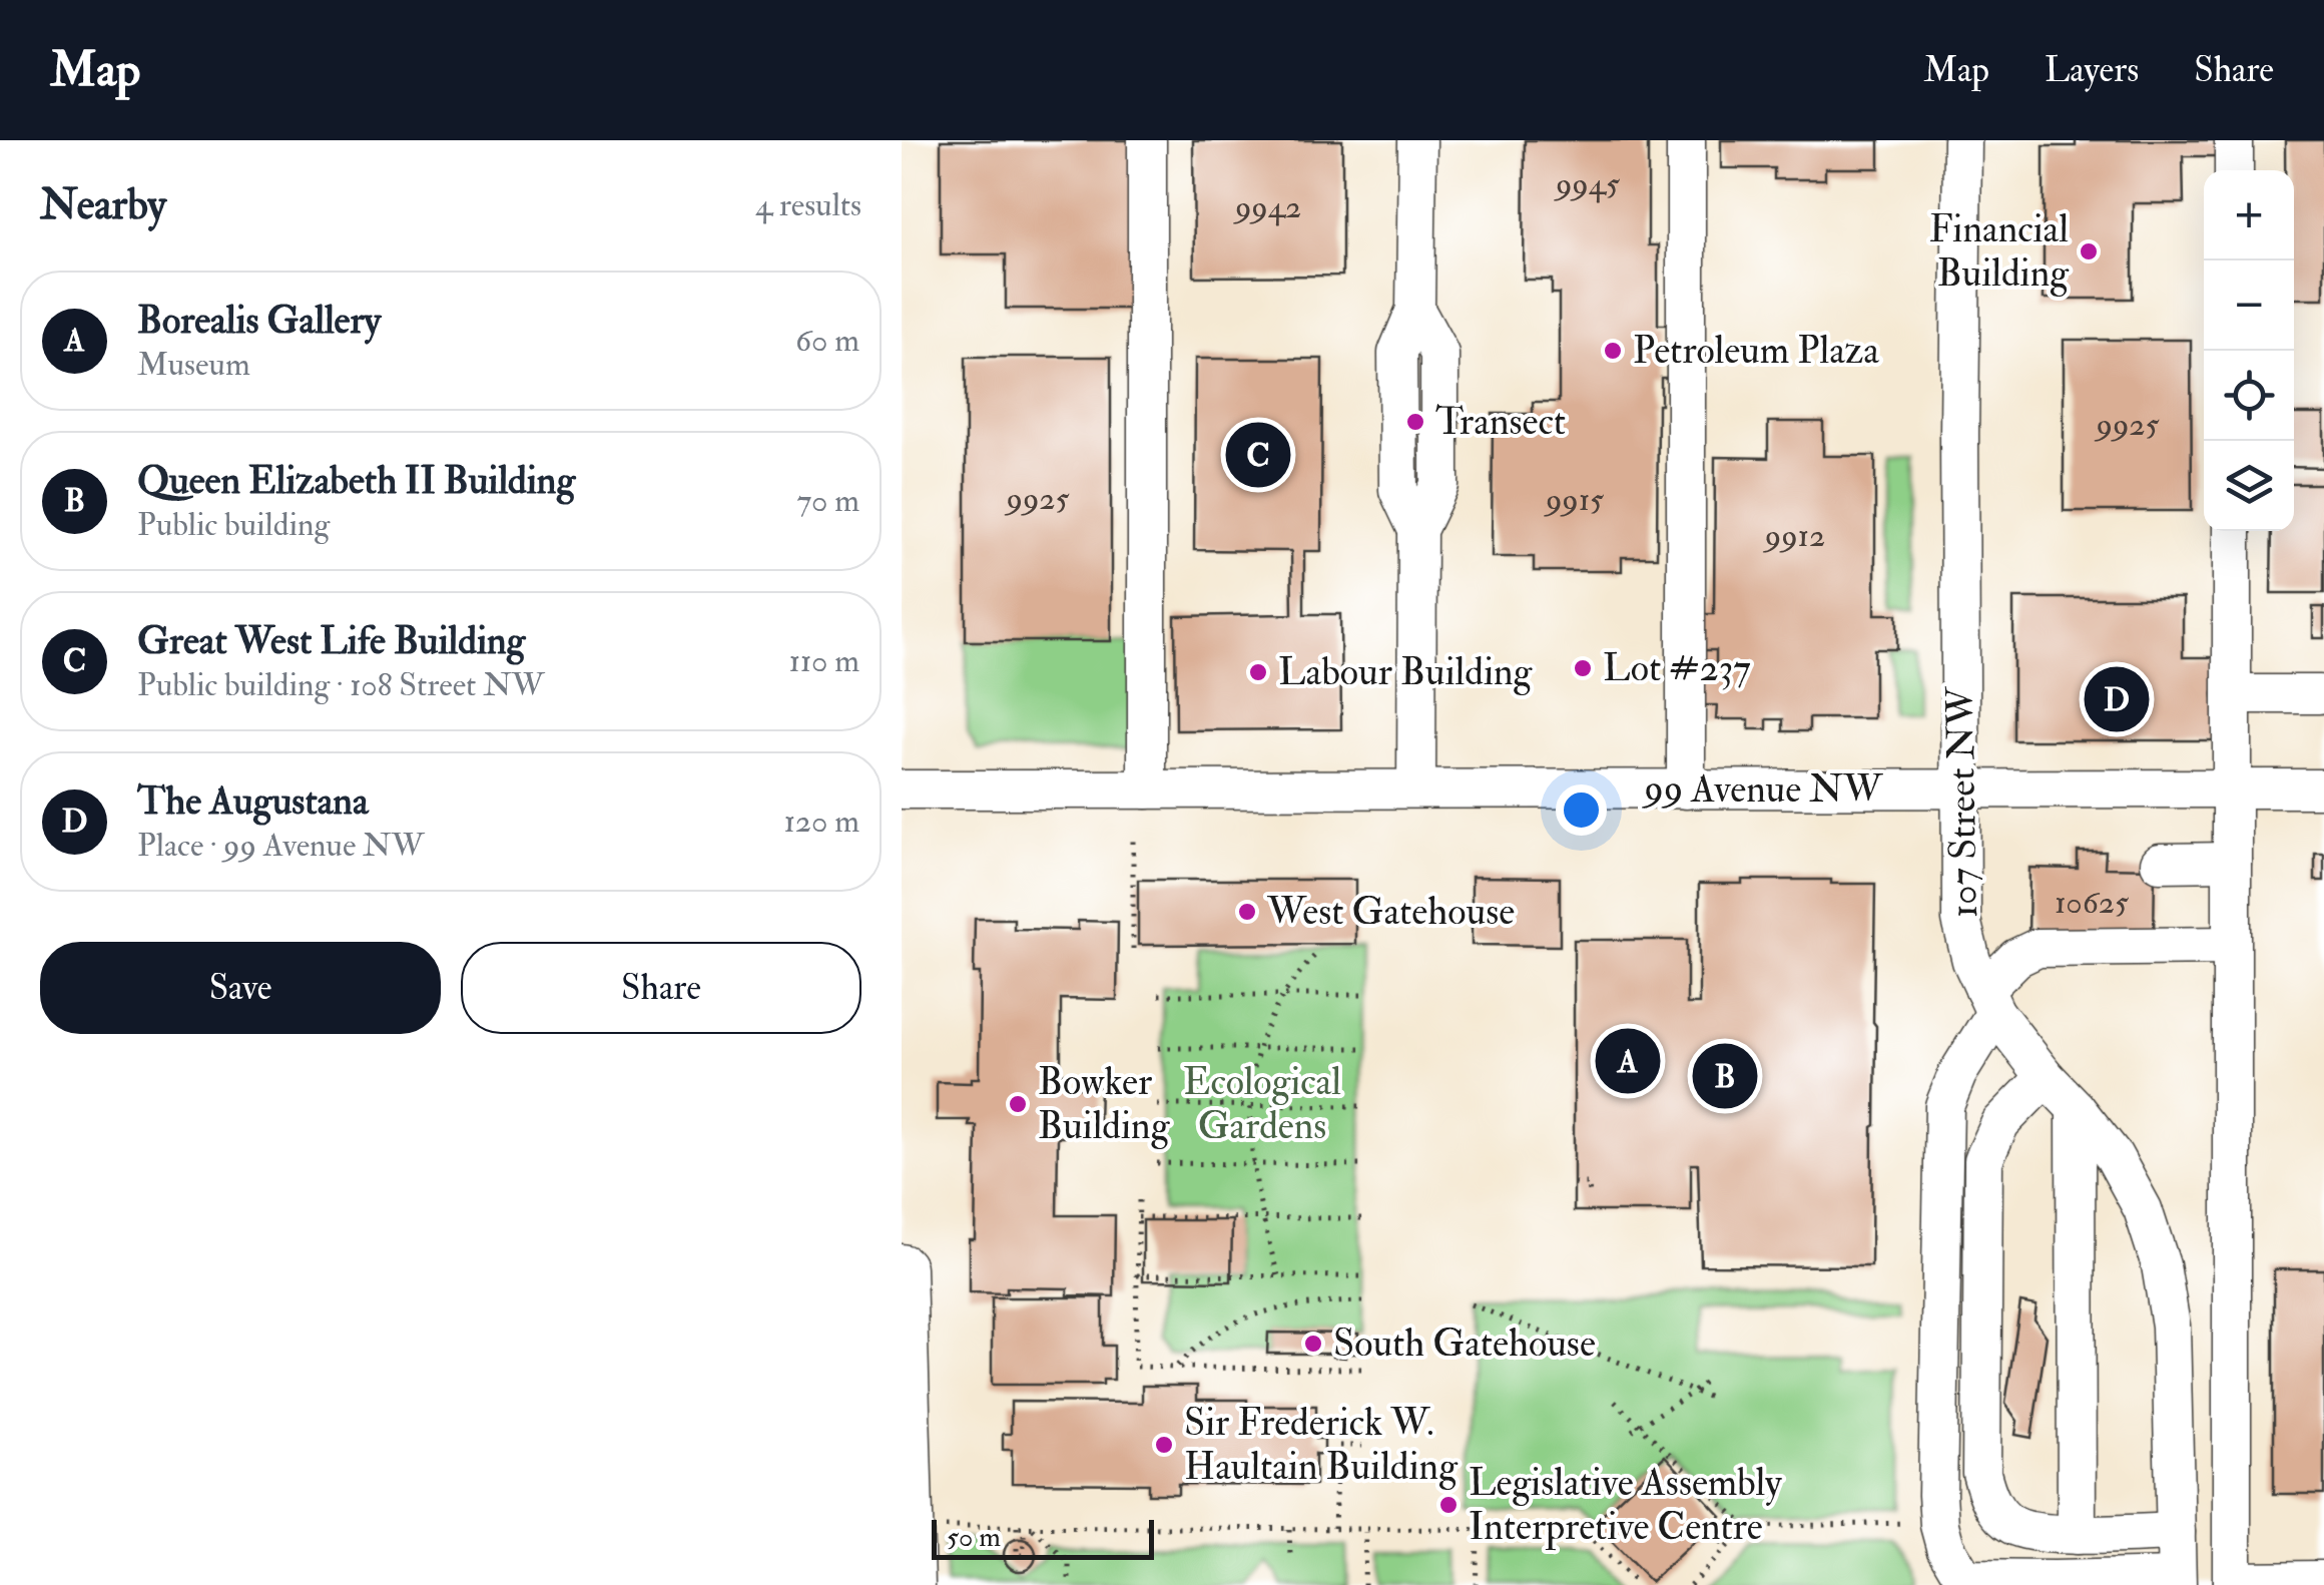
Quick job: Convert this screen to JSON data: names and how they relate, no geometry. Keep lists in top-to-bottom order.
{
  "streets": {
    "street": ["99 Avenue NW", "107 Street NW"]
  },
  "crossings": [
    ["99 Avenue NW", "107 Street NW"]
  ],
  "parks": ["Ecological Gardens"],
  "places": [
    "Financial Building",
    "Petroleum Plaza",
    "Transect",
    "Lot #237",
    "Labour Building",
    "West Gatehouse",
    "Bowker Building",
    "South Gatehouse",
    "Sir Frederick W. Haultain Building",
    "Legislative Assembly Interpretive Centre"
  ],
  "house_numbers": [
    "9945",
    "9942",
    "9925",
    "9925",
    "9915",
    "9912",
    "10625"
  ],
  "scale_bar": "50 m",
  "page": {
    "header": "Map",
    "nav": ["Map", "Layers", "Share"],
    "heading": ["Nearby", "4 results"],
    "map_buttons": ["+", "−"],
    "list": [
      {
        "mark": "A",
        "name": "Borealis Gallery",
        "note": "Museum",
        "value": "60 m"
      },
      {
        "mark": "B",
        "name": "Queen Elizabeth II Building",
        "note": "Public building",
        "value": "70 m"
      },
      {
        "mark": "C",
        "name": "Great West Life Building",
        "note": "Public building · 108 Street NW",
        "value": "110 m"
      },
      {
        "mark": "D",
        "name": "The Augustana",
        "note": "Place · 99 Avenue NW",
        "value": "120 m"
      }
    ],
    "pins": [
      "C",
      "D",
      "A",
      "B"
    ],
    "buttons": ["Save", "Share"],
    "scale": "50 m"
  }
}
